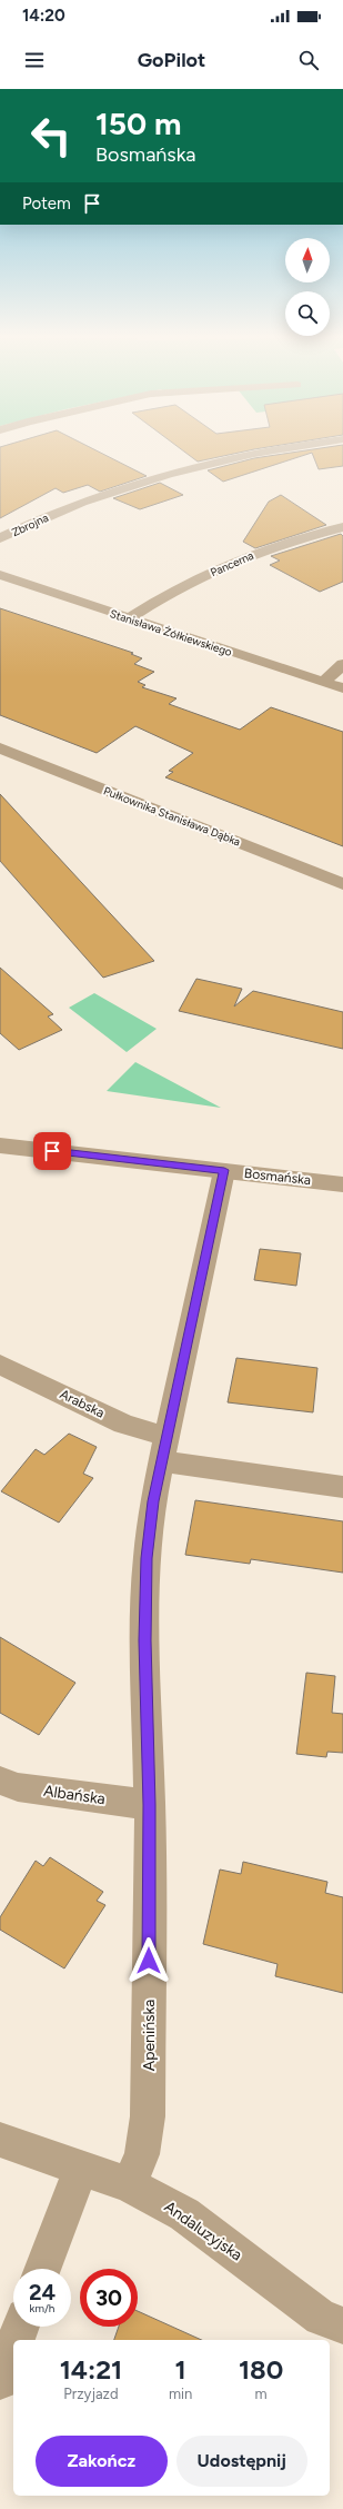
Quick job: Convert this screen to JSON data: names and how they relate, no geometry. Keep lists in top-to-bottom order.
{
  "streets": {
    "street": [
      "Zbrojna",
      "Pancerna",
      "Stanisława Żółkiewskiego",
      "Pułkownika Stanisława Dąbka",
      "Bosmańska",
      "Arabska",
      "Albańska",
      "Apenińska",
      "Andaluzyjska"
    ]
  },
  "crossings": [
    ["Pancerna", "Stanisława Żółkiewskiego"],
    ["Bosmańska", "Apenińska"],
    ["Arabska", "Apenińska"],
    ["Albańska", "Apenińska"],
    ["Apenińska", "Andaluzyjska"]
  ],
  "north": "top",
  "page": {
    "status": "14:20",
    "header": "GoPilot",
    "turn": ["150 m", "Bosmańska"],
    "then": "Potem",
    "speed": "24 km/h",
    "limit": "30",
    "eta": [
      "14:21",
      "Przyjazd",
      "1",
      "min",
      "180",
      "m"
    ],
    "buttons": ["Zakończ", "Udostępnij"]
  }
}
